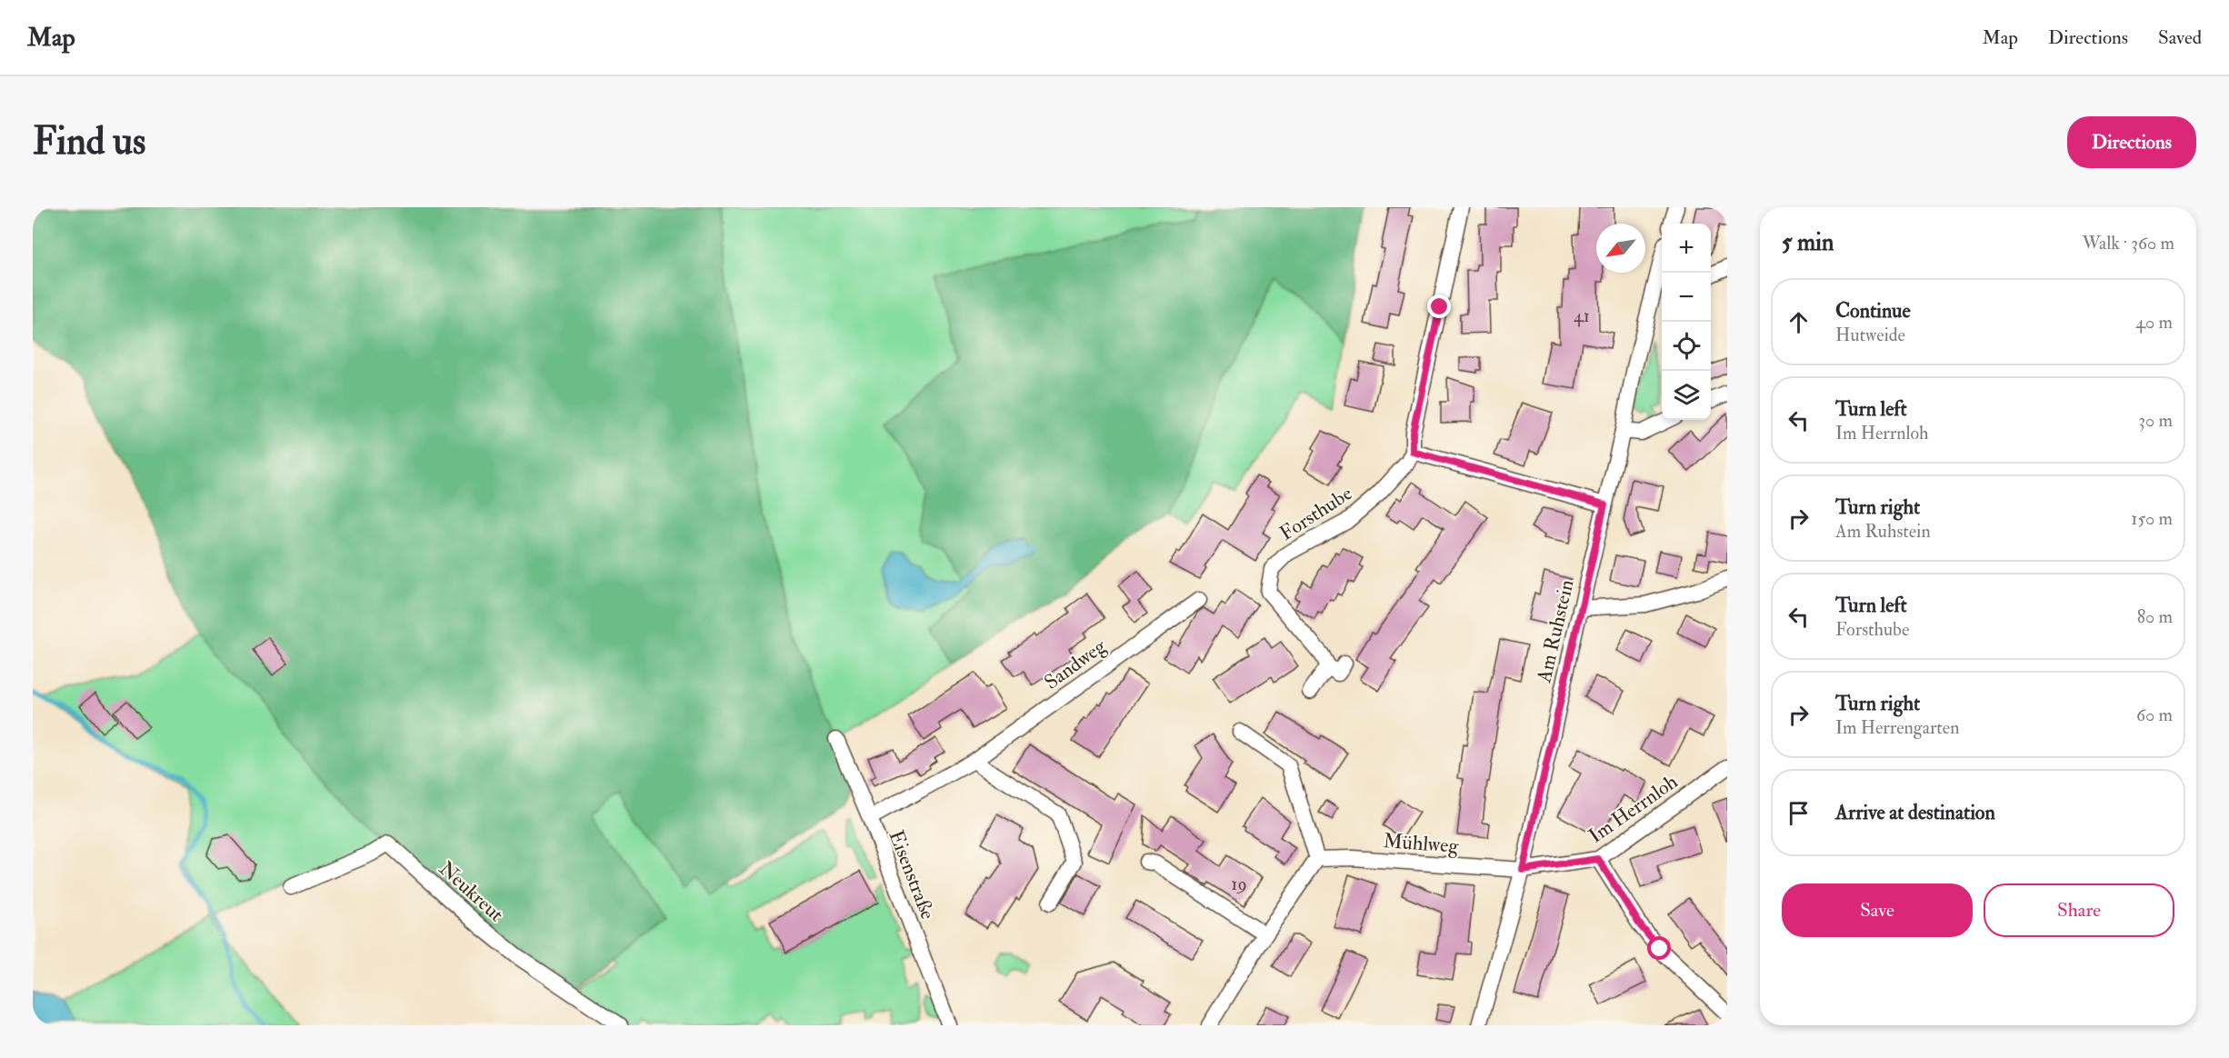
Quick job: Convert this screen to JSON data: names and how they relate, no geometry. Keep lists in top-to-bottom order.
{
  "streets": {
    "street": [
      "Forsthube",
      "Am Ruhstein",
      "Sandweg",
      "Im Herrnloh",
      "Mühlweg",
      "Eisenstraße",
      "Neukreut"
    ]
  },
  "crossings": [
    ["Am Ruhstein", "Im Herrnloh"],
    ["Am Ruhstein", "Mühlweg"],
    ["Sandweg", "Eisenstraße"],
    ["Im Herrnloh", "Mühlweg"]
  ],
  "house_numbers": ["41", "19"],
  "north": "bottom left",
  "page": {
    "header": "Map",
    "nav": ["Map", "Directions", "Saved"],
    "buttons": [
      "Directions",
      ["Save", "Share"]
    ],
    "title": "Find us",
    "heading": ["5 min", "Walk · 360 m"],
    "map_buttons": ["+", "−"],
    "list": [
      ["Continue", "Hutweide", "40 m"],
      ["Turn left", "Im Herrnloh", "30 m"],
      ["Turn right", "Am Ruhstein", "150 m"],
      ["Turn left", "Forsthube", "80 m"],
      ["Turn right", "Im Herrengarten", "60 m"],
      "Arrive at destination"
    ]
  }
}
